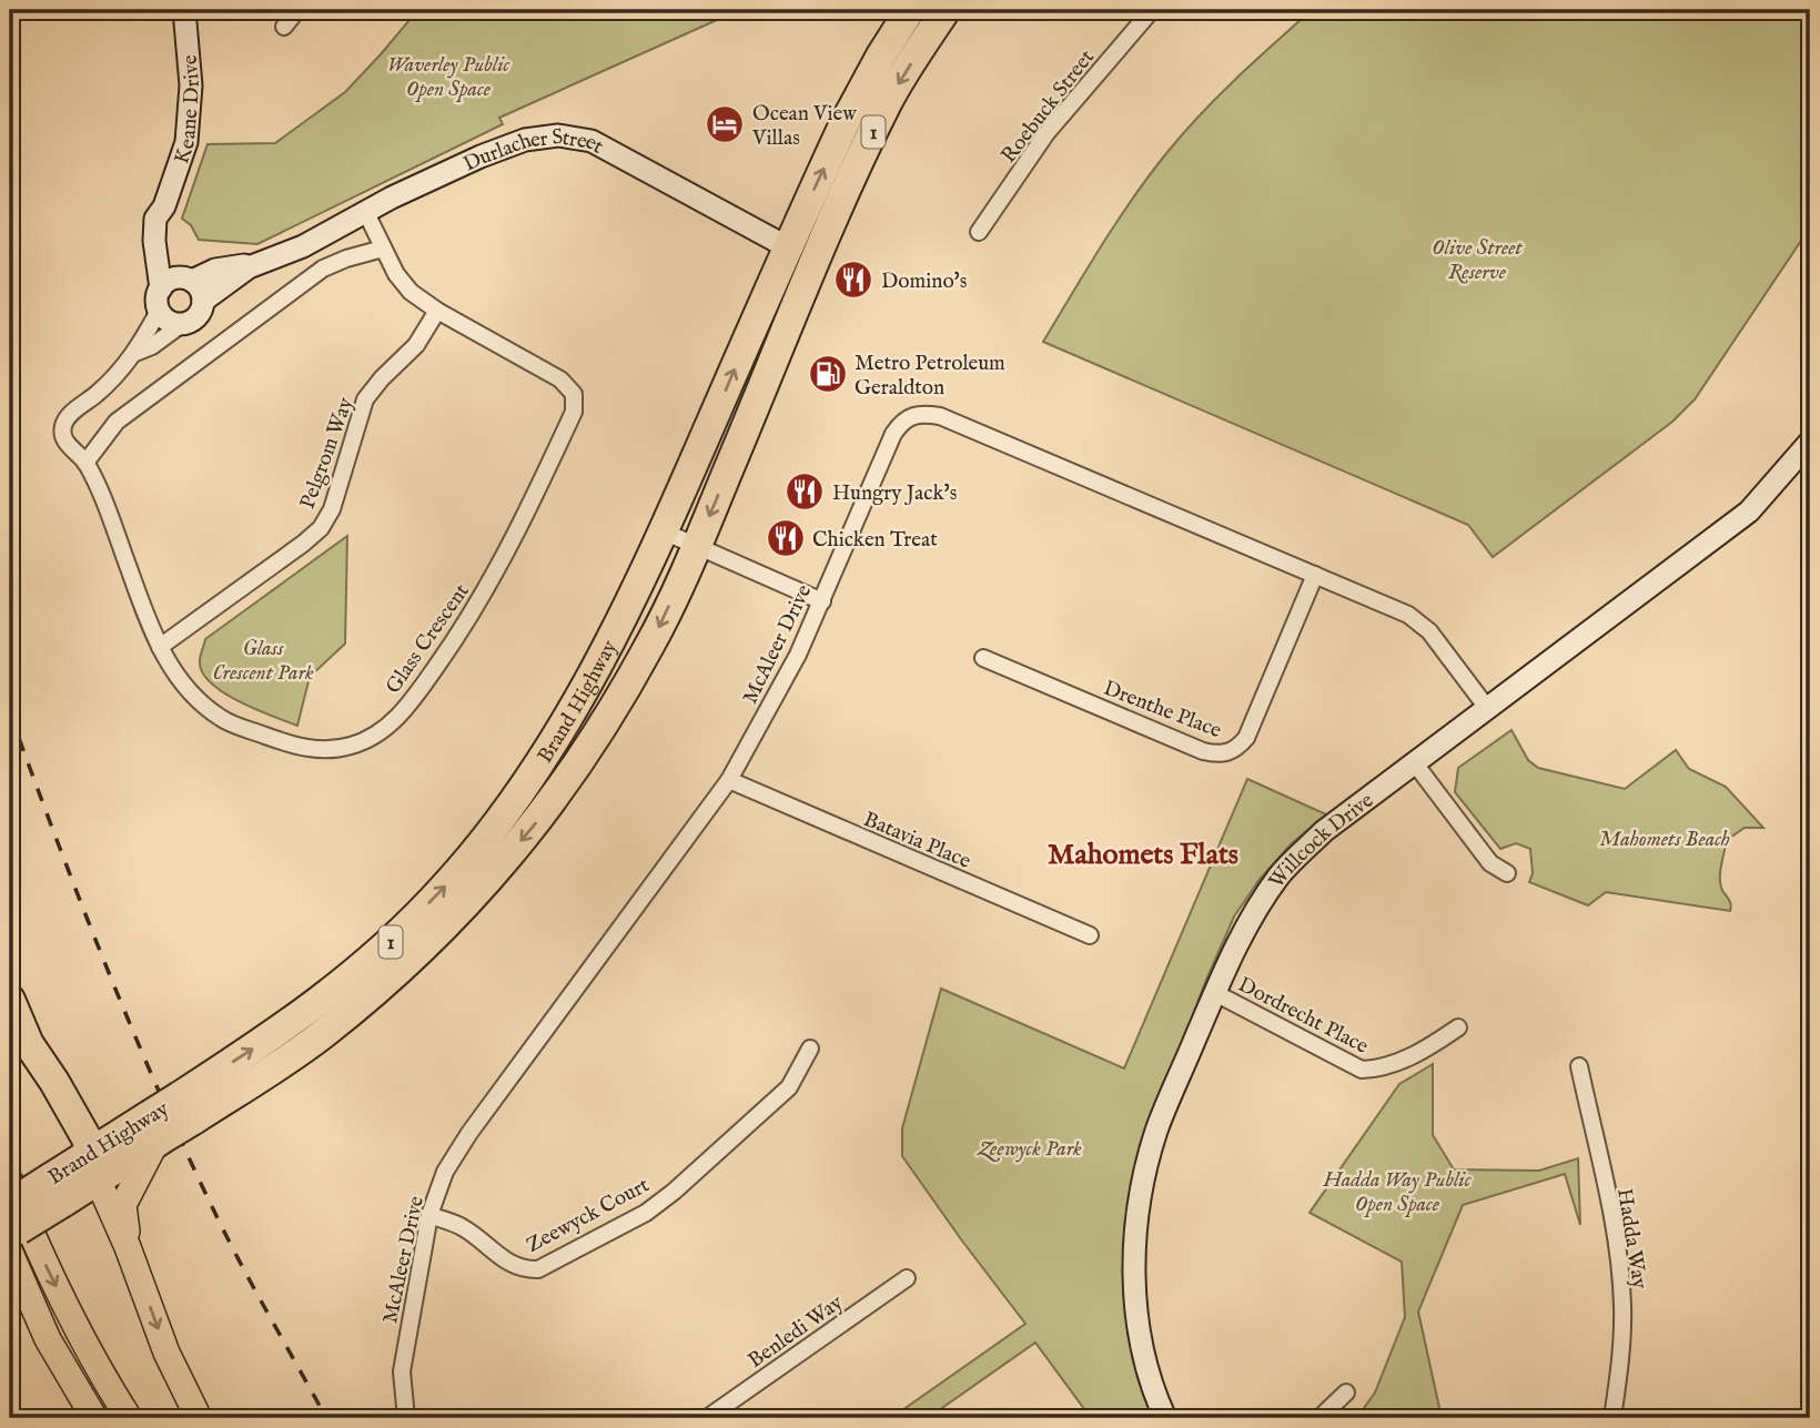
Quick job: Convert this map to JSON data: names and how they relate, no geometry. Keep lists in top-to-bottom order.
{
  "streets": {
    "highway": ["1", "Brand Highway"],
    "street": [
      "Roebuck Street",
      "Keane Drive",
      "Durlacher Street",
      "Pelgrom Way",
      "Glass Crescent",
      "McAleer Drive",
      "Drenthe Place",
      "Batavia Place",
      "Willcock Drive",
      "Dordrecht Place",
      "Zeewyck Court",
      "Hadda Way",
      "Benledi Way"
    ]
  },
  "crossings": [
    ["Keane Drive", "Durlacher Street"],
    ["1", "Brand Highway"],
    ["Durlacher Street", "Glass Crescent"],
    ["Durlacher Street", "Brand Highway"],
    ["Pelgrom Way", "Glass Crescent"],
    ["McAleer Drive", "Drenthe Place"],
    ["McAleer Drive", "Batavia Place"],
    ["McAleer Drive", "Willcock Drive"],
    ["McAleer Drive", "Zeewyck Court"],
    ["Willcock Drive", "Dordrecht Place"]
  ],
  "districts": ["Mahomets Flats"],
  "parks": [
    "Waverley Public Open Space",
    "Olive Street Reserve",
    "Glass Crescent Park",
    "Mahomets Beach",
    "Zeewyck Park",
    "Hadda Way Public Open Space"
  ],
  "places": {
    "hotel": ["Ocean View Villas"],
    "restaurant": ["Domino's", "Hungry Jack's", "Chicken Treat"],
    "fuel station": ["Metro Petroleum Geraldton"]
  }
}
